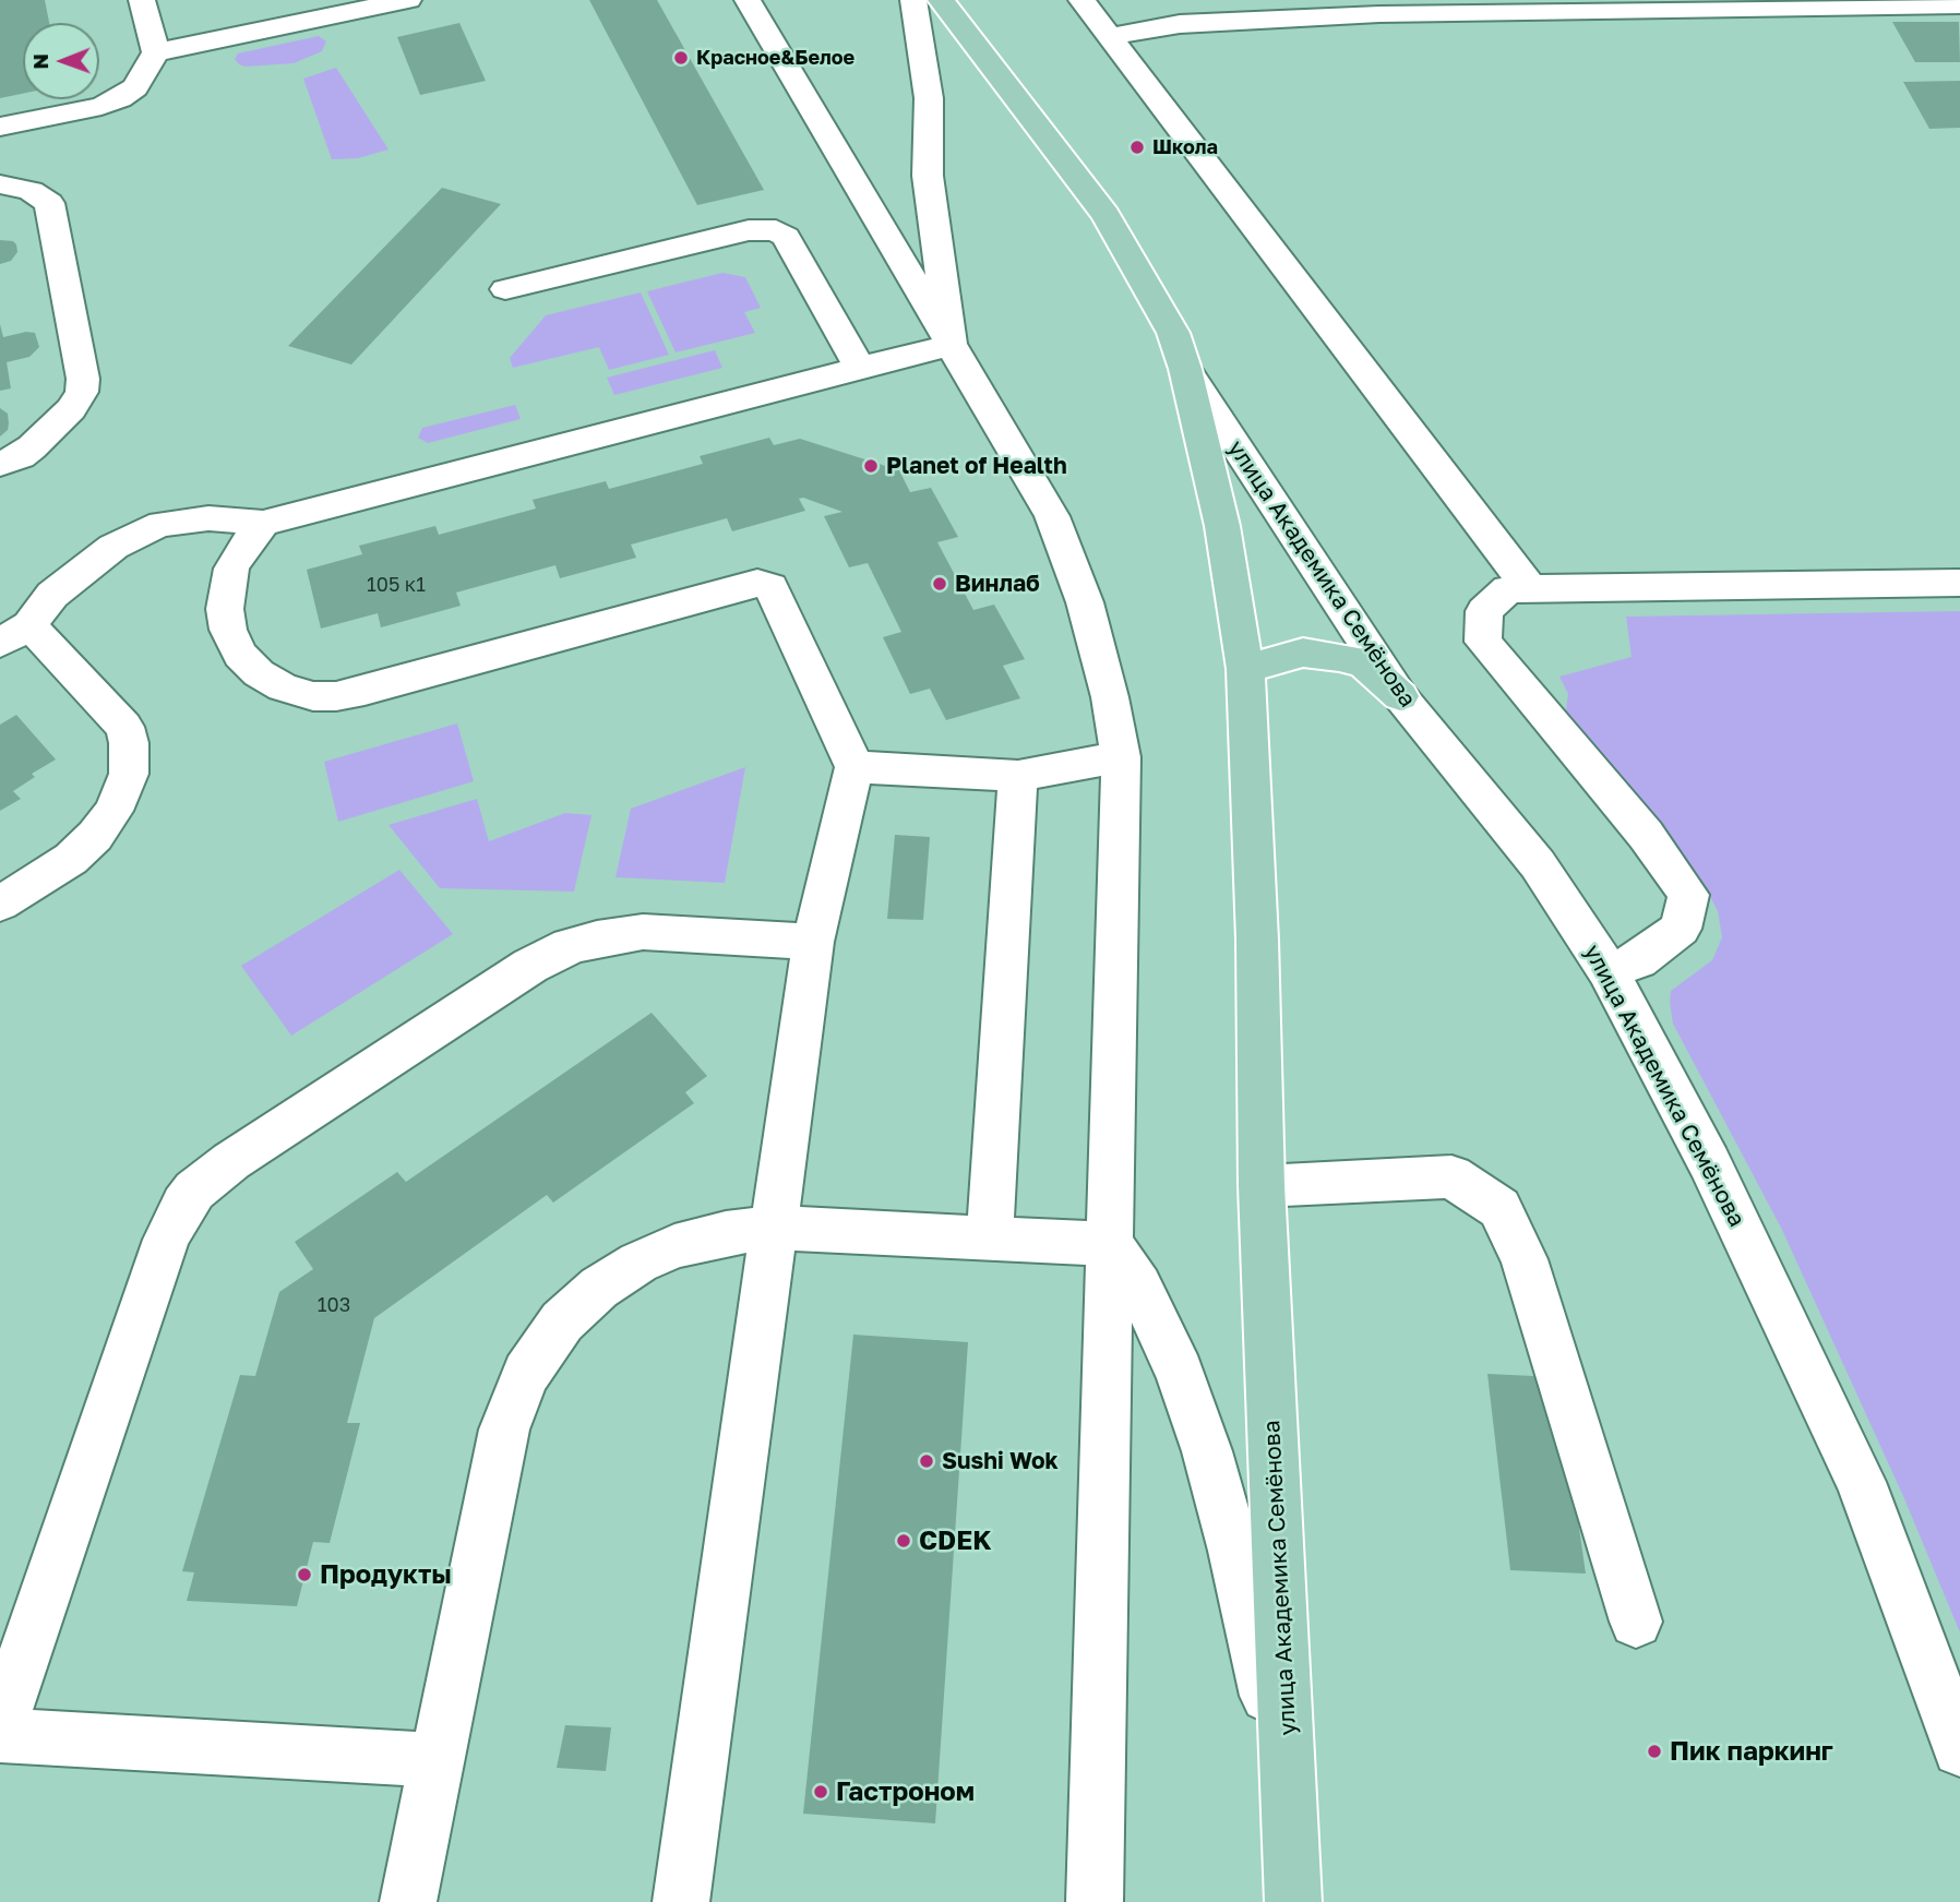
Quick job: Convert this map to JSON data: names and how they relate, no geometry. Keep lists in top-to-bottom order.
{
  "streets": {
    "main road": ["улица Академика Семёнова"]
  },
  "places": [
    "Красное&Белое",
    "Школа",
    "Planet of Health",
    "Винлаб",
    "Sushi Wok",
    "CDEK",
    "Продукты",
    "Пик паркинг",
    "Гастроном"
  ],
  "house_numbers": ["105 к1", "103"],
  "north": "left"
}
